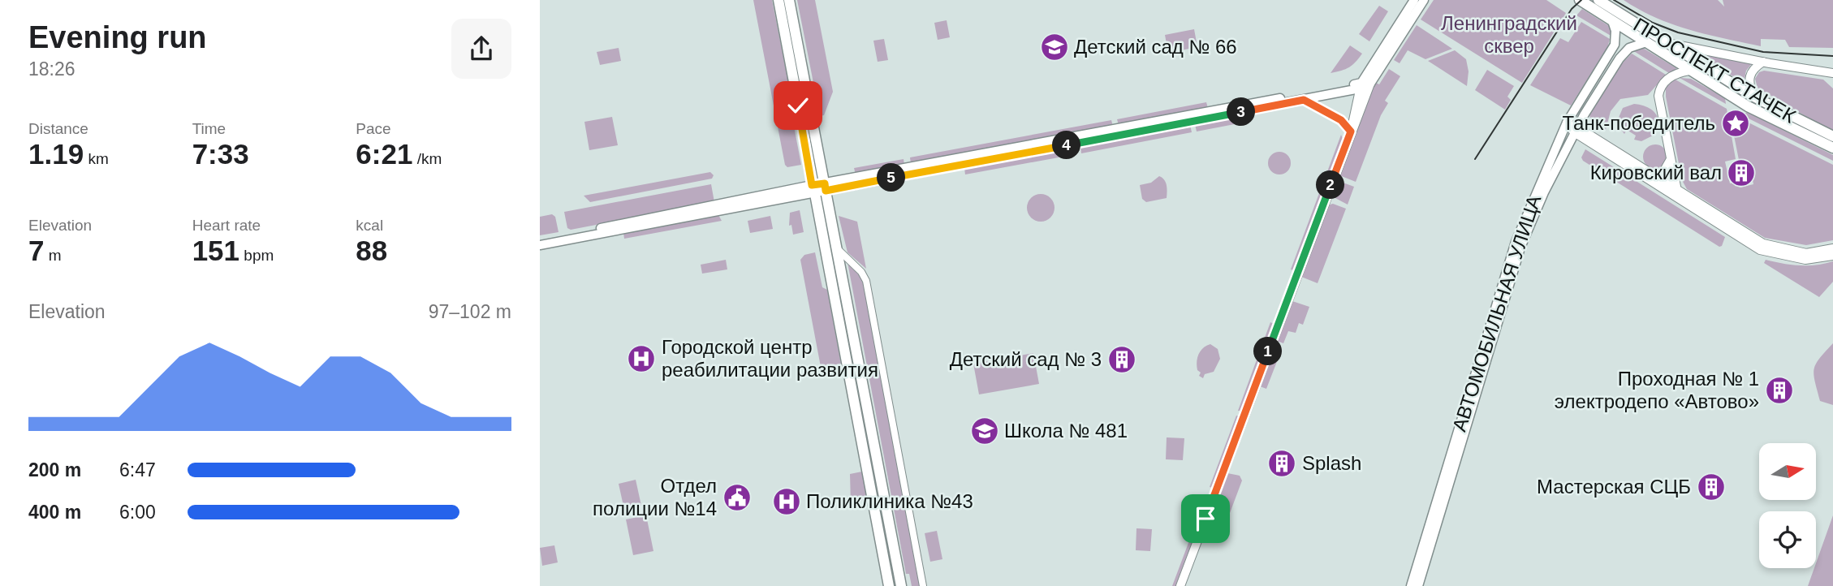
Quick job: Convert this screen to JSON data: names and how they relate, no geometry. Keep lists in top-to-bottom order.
{
  "streets": {
    "main road": ["ПРОСПЕКТ СТАЧЕК", "АВТОМОБИЛЬНАЯ УЛИЦА"]
  },
  "crossings": [
    ["ПРОСПЕКТ СТАЧЕК", "АВТОМОБИЛЬНАЯ УЛИЦА"]
  ],
  "parks": ["Ленинградский сквер"],
  "places": {
    "school or university": ["Детский сад № 66", "Школа № 481"],
    "place": ["Танк-победитель"],
    "building": [
      "Кировский вал",
      "Детский сад № 3",
      "Проходная № 1 электродепо «Автово»",
      "Splash",
      "Мастерская СЦБ"
    ],
    "hospital": ["Городской центр реабилитации развития", "Поликлиника №43"],
    "public building": ["Отдел полиции №14"]
  },
  "north": "right",
  "page": {
    "heading": ["Evening run", "18:26"],
    "stats": [
      ["Distance", "1.19 km"],
      ["Time", "7:33"],
      ["Pace", "6:21 /km"],
      ["Elevation", "7 m"],
      ["Heart rate", "151 bpm"],
      ["kcal", "88"]
    ],
    "pins": [
      "3",
      "4",
      "5",
      "2",
      "1"
    ],
    "chart": ["Elevation", "97–102 m"],
    "list": [
      {
        "name": "200 m",
        "note": "6:47"
      },
      {
        "name": "400 m",
        "note": "6:00"
      }
    ]
  }
}
